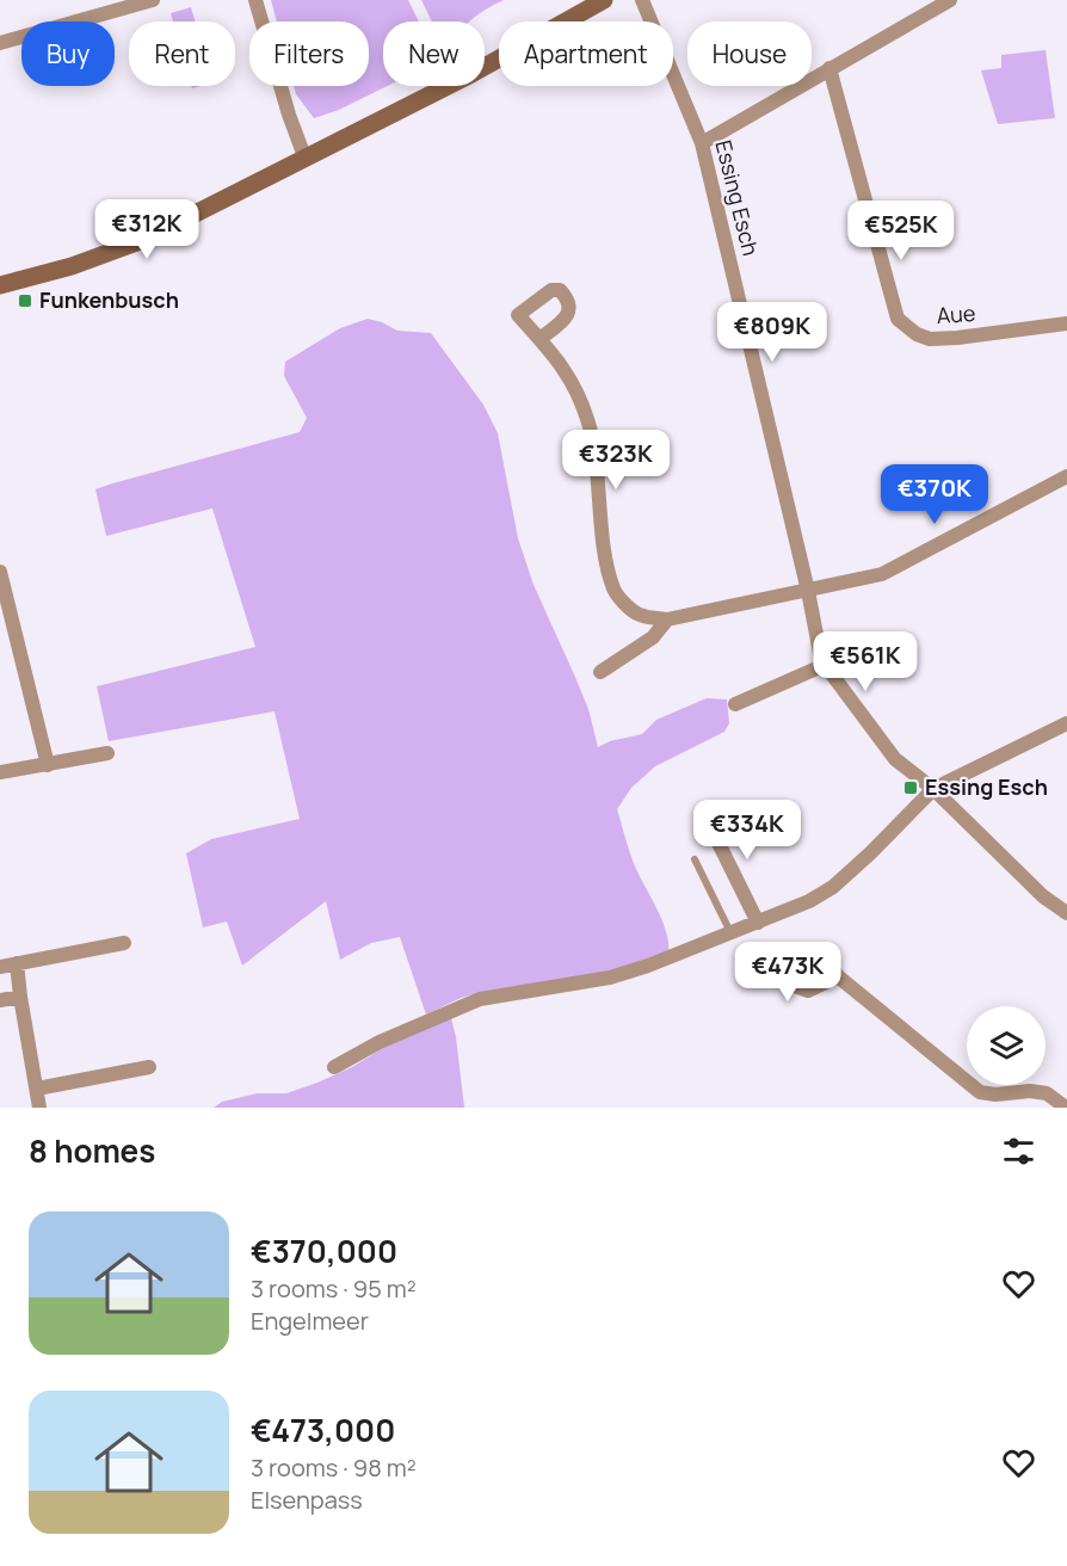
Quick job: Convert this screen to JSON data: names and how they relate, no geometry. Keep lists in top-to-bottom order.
{
  "streets": {
    "street": ["Essing Esch", "Aue"]
  },
  "places": {
    "transit": ["Funkenbusch", "Essing Esch"]
  },
  "page": {
    "chip": [
      "Buy",
      "Rent",
      "Filters",
      "New",
      "Apartment",
      "House"
    ],
    "price": [
      "€312K",
      "€525K",
      "€809K",
      "€323K",
      "€370K",
      "€561K",
      "€334K",
      "€473K"
    ],
    "heading": "8 homes",
    "list": [
      {
        "name": "€370,000",
        "note": "3 rooms · 95 m² · Engelmeer"
      },
      {
        "name": "€473,000",
        "note": "3 rooms · 98 m² · Elsenpass"
      }
    ]
  }
}
